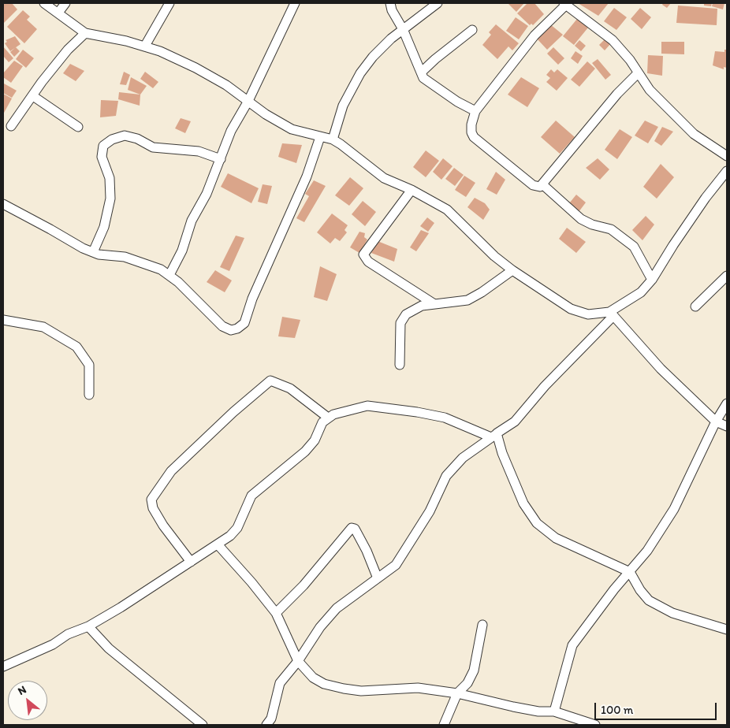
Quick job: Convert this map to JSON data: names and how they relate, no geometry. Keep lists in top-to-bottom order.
{
  "scale_bar": "100 m",
  "north": "top left"
}
